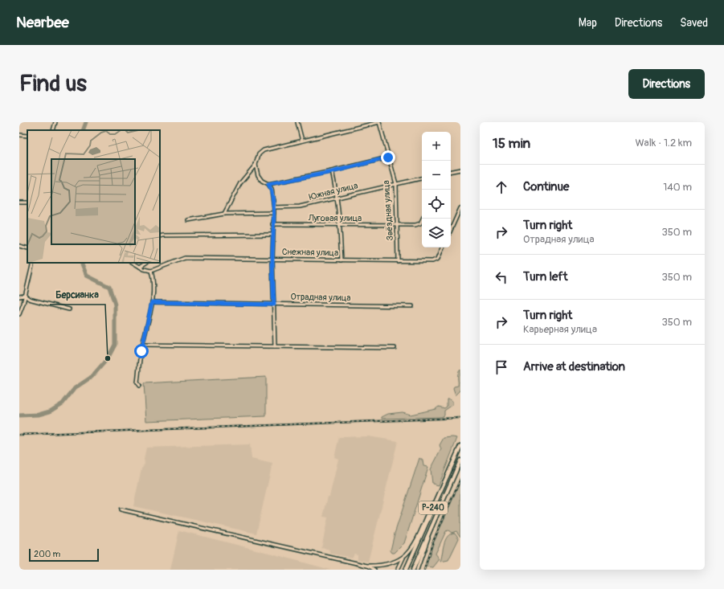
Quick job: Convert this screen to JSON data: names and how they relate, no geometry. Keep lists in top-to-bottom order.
{
  "streets": {
    "highway": ["Р-240"],
    "street": [
      "Южная улица",
      "Звёздная улица",
      "Луговая улица",
      "Снежная улица",
      "Отрадная улица"
    ]
  },
  "crossings": [
    ["Южная улица", "Звёздная улица"],
    ["Звёздная улица", "Луговая улица"],
    ["Звёздная улица", "Снежная улица"]
  ],
  "places": ["Берсианка"],
  "scale_bar": "200 m",
  "page": {
    "header": "Nearbee",
    "nav": ["Map", "Directions", "Saved"],
    "buttons": "Directions",
    "title": "Find us",
    "heading": ["15 min", "Walk · 1.2 km"],
    "map_buttons": ["+", "−"],
    "list": [
      ["Continue", "140 m"],
      ["Turn right", "Отрадная улица", "350 m"],
      ["Turn left", "350 m"],
      ["Turn right", "Карьерная улица", "350 m"],
      "Arrive at destination"
    ],
    "scale": "200 m"
  }
}
